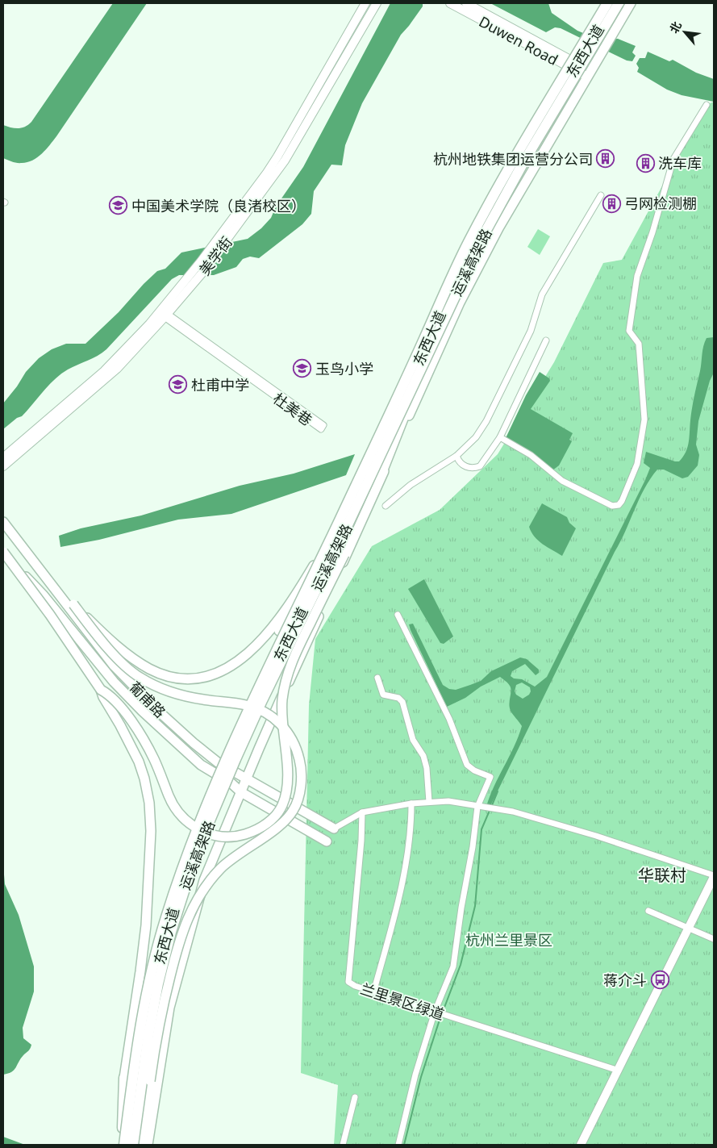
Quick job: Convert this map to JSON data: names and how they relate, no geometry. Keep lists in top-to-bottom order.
{
  "streets": {
    "highway": ["运溪高架路"],
    "main road": ["东西大道", "葡甫路"],
    "street": [
      "Duwen Road",
      "美学街",
      "杜美巷",
      "兰里景区绿道"
    ]
  },
  "crossings": [
    ["Duwen Road", "东西大道"],
    ["东西大道", "葡甫路"],
    ["美学街", "杜美巷"]
  ],
  "districts": ["华联村"],
  "parks": ["杭州兰里景区"],
  "places": {
    "building": ["杭州地铁集团运营分公司", "洗车库", "弓网检测棚"],
    "school or university": ["中国美术学院（良渚校区）", "玉鸟小学", "杜甫中学"],
    "bus stop": ["蒋介斗"]
  },
  "north": "top left"
}
